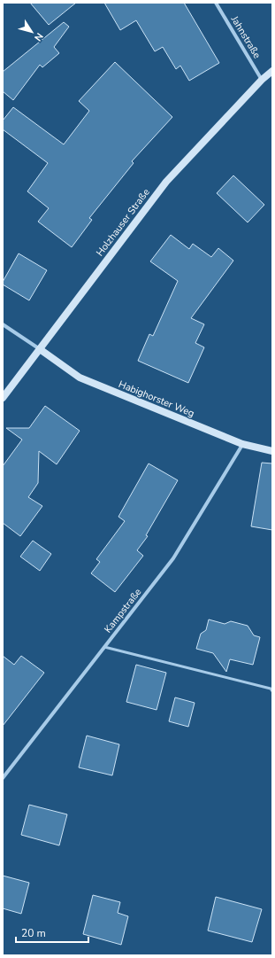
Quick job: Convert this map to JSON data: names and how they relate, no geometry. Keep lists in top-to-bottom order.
{
  "streets": {
    "street": [
      "Jahnstraße",
      "Holzhauser Straße",
      "Habighorster Weg",
      "Kampstraße"
    ]
  },
  "crossings": [
    ["Jahnstraße", "Holzhauser Straße"],
    ["Holzhauser Straße", "Habighorster Weg"],
    ["Habighorster Weg", "Kampstraße"]
  ],
  "scale_bar": "20 m",
  "north": "bottom right"
}
